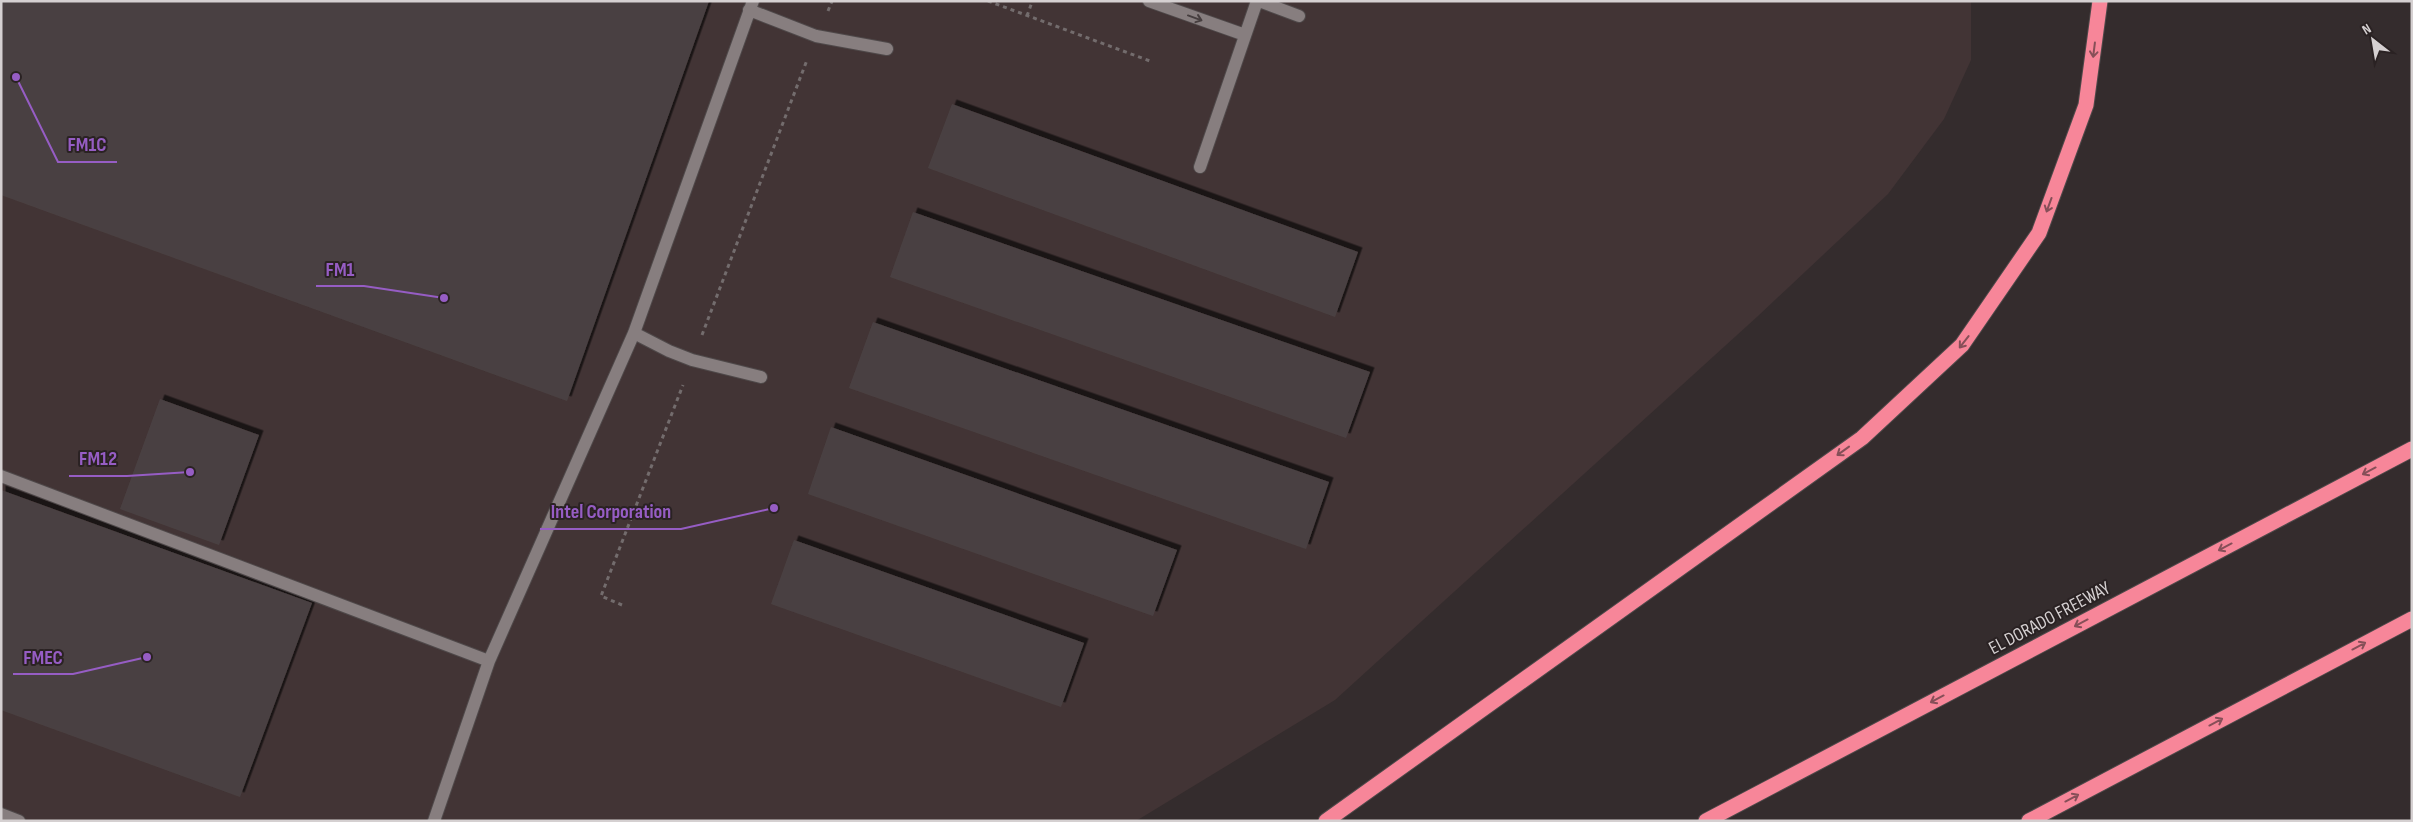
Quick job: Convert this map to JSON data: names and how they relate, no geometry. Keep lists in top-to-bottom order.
{
  "streets": {
    "highway": ["EL DORADO FREEWAY"]
  },
  "one_way": ["EL DORADO FREEWAY"],
  "places": [
    "FM1C",
    "FM1",
    "FM12",
    "Intel Corporation",
    "FMEC"
  ],
  "north": "top left"
}
